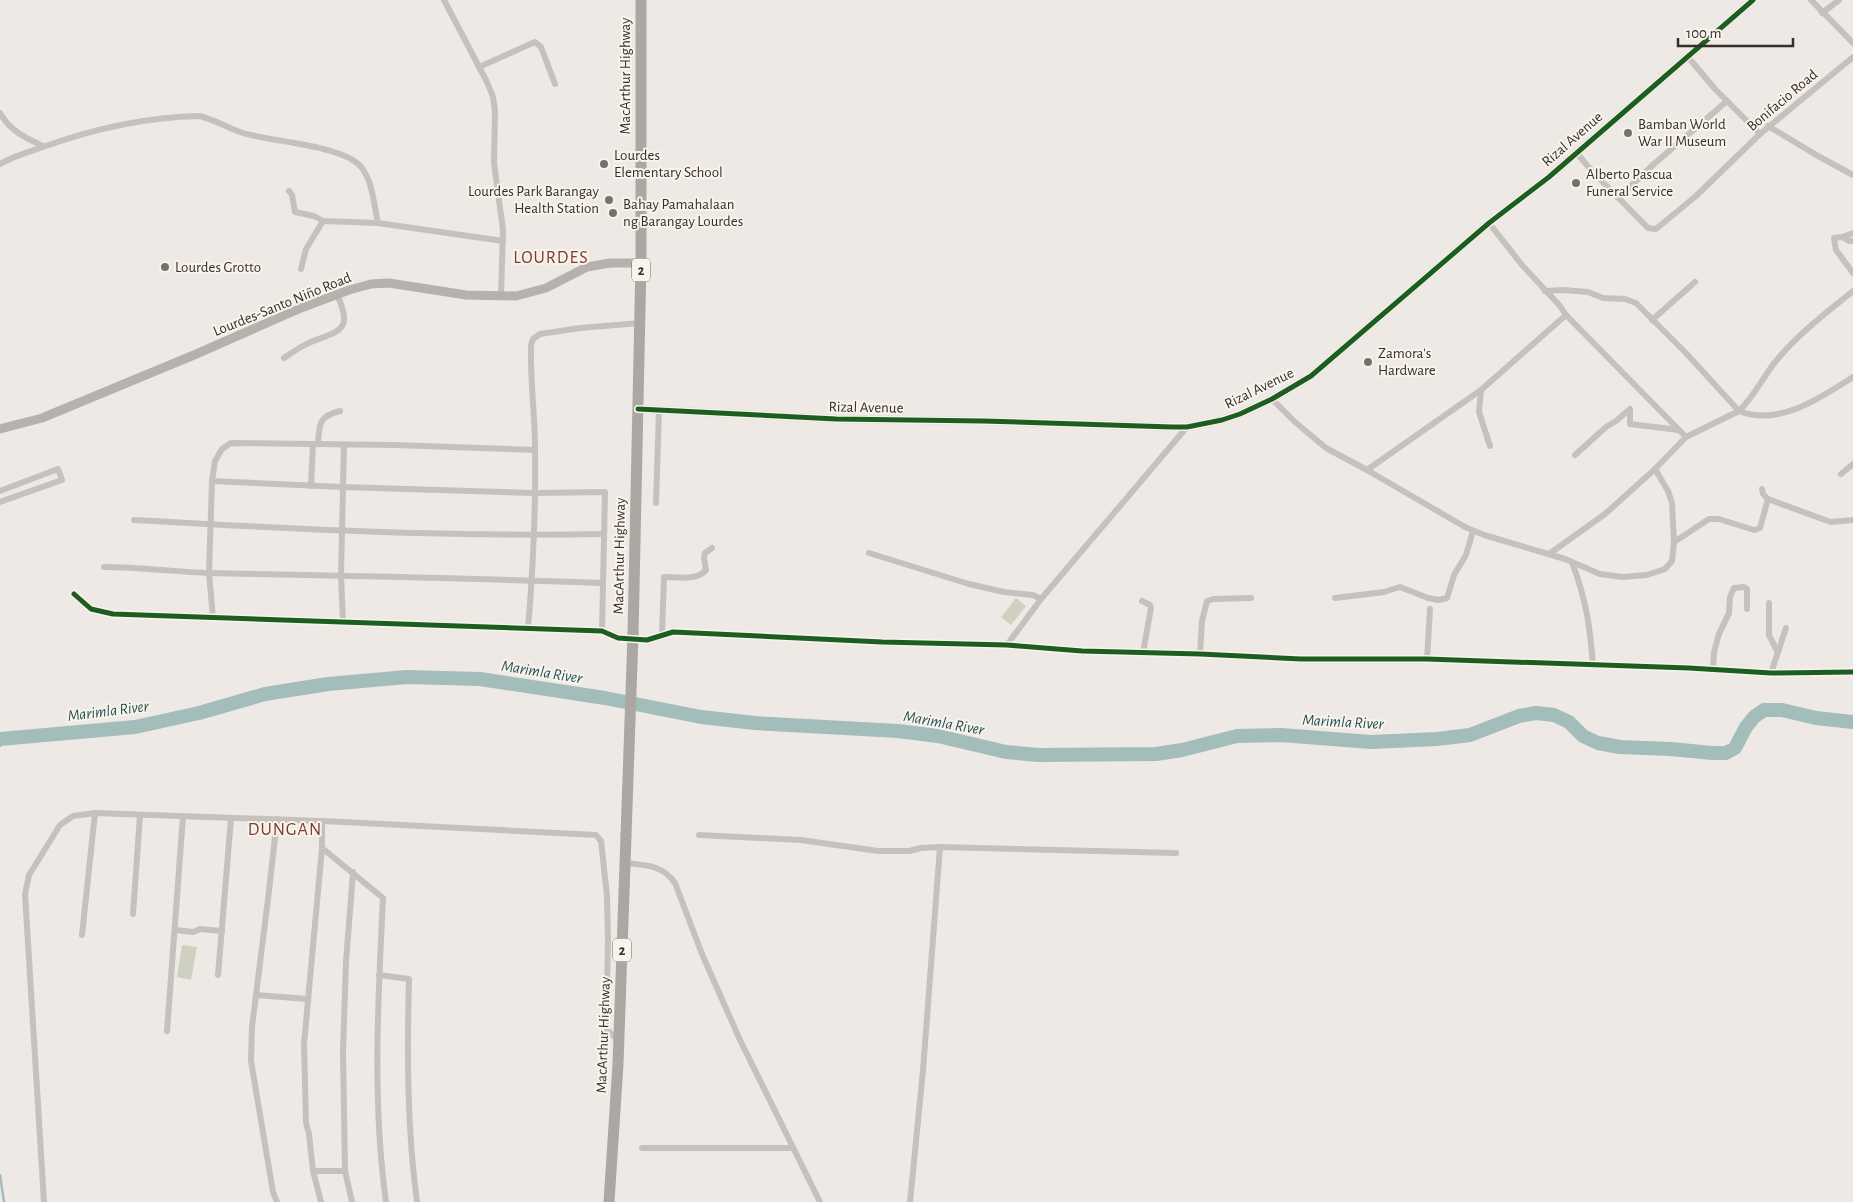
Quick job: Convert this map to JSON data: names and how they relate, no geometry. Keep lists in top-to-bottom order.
{
  "streets": {
    "highway": ["MacArthur Highway", "2"],
    "main road": ["Lourdes-Santo Niño Road"],
    "street": ["Bonifacio Road", "Rizal Avenue"]
  },
  "crossings": [
    ["MacArthur Highway", "Rizal Avenue"],
    ["MacArthur Highway", "Lourdes-Santo Niño Road"],
    ["Bonifacio Road", "Rizal Avenue"]
  ],
  "districts": ["LOURDES", "DUNGAN"],
  "water": ["Marimla River"],
  "places": [
    "Bamban World War II Museum",
    "Lourdes Elementary School",
    "Alberto Pascua Funeral Service",
    "Lourdes Park Barangay Health Station",
    "Bahay Pamahalaan ng Barangay Lourdes",
    "Lourdes Grotto",
    "Zamora's Hardware"
  ],
  "scale_bar": "100 m"
}
